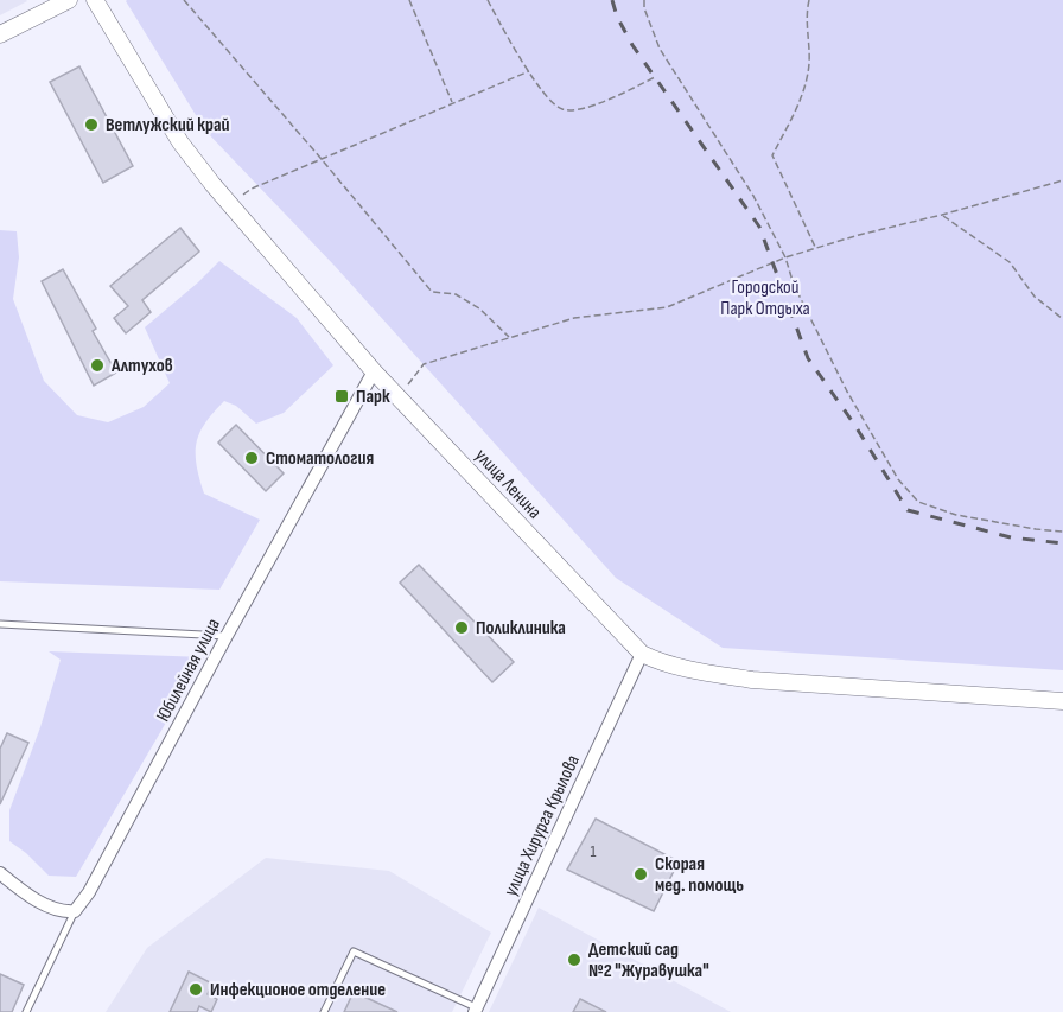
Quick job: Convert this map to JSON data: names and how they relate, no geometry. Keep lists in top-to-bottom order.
{
  "streets": {
    "street": ["улица Ленина", "Юбилейная улица", "улица Хирурга Крылова"]
  },
  "crossings": [
    ["улица Ленина", "Юбилейная улица"],
    ["улица Ленина", "улица Хирурга Крылова"]
  ],
  "parks": ["Городской Парк Отдыха"],
  "places": {
    "other": [
      "Ветлужский край",
      "Алтухов",
      "Стоматология",
      "Поликлиника",
      "Скорая мед. помощь",
      "Детский сад №2 \"Журавушка\"",
      "Инфекционое отделение"
    ],
    "transit": ["Парк"]
  },
  "house_numbers": ["1"]
}
